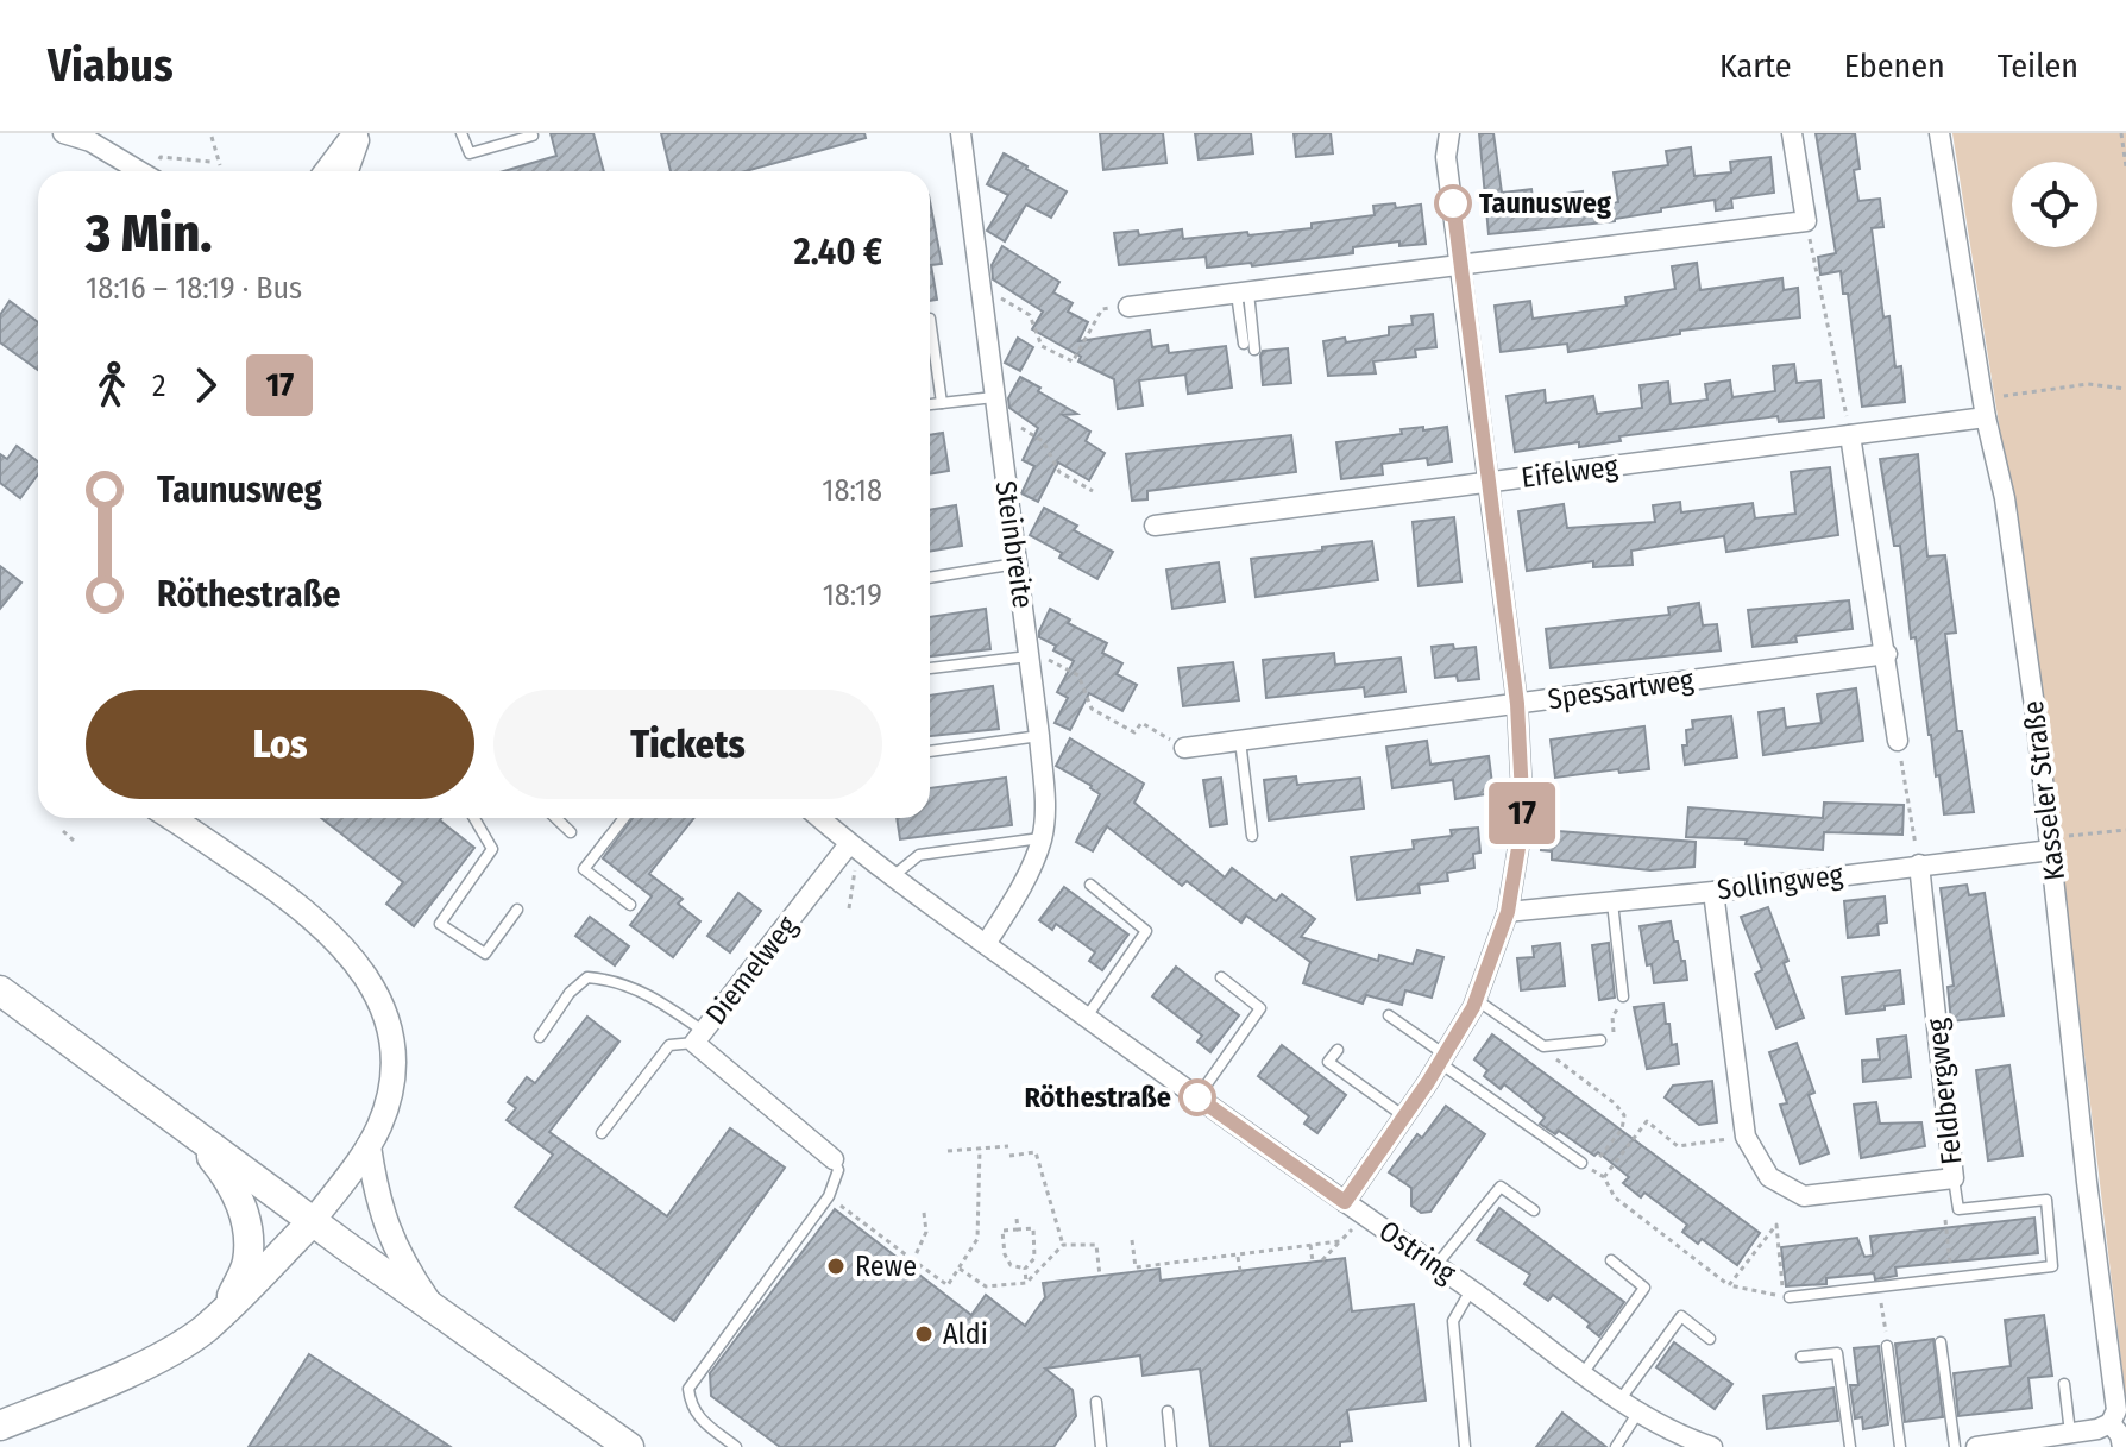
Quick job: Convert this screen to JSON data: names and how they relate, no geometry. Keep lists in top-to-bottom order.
{
  "streets": {
    "street": [
      "Eifelweg",
      "Steinbreite",
      "Spessartweg",
      "Kasseler Straße",
      "Sollingweg",
      "Diemelweg",
      "Feldbergweg",
      "Ostring"
    ]
  },
  "crossings": [
    ["Eifelweg", "Kasseler Straße"],
    ["Steinbreite", "Ostring"],
    ["Kasseler Straße", "Sollingweg"],
    ["Sollingweg", "Feldbergweg"],
    ["Diemelweg", "Ostring"]
  ],
  "places": [
    "Taunusweg",
    "Röthestraße",
    "Rewe",
    "Aldi"
  ],
  "lines": ["bus line 17"],
  "page": {
    "header": "Viabus",
    "nav": ["Karte", "Ebenen", "Teilen"],
    "on_map": "17",
    "heading": ["3 Min.", "18:16 – 18:19 · Bus", "2.40 €"],
    "legs": ["2", "17"],
    "list": [
      {
        "name": "Taunusweg",
        "value": "18:18"
      },
      {
        "name": "Röthestraße",
        "value": "18:19"
      }
    ],
    "buttons": ["Los", "Tickets"]
  }
}
